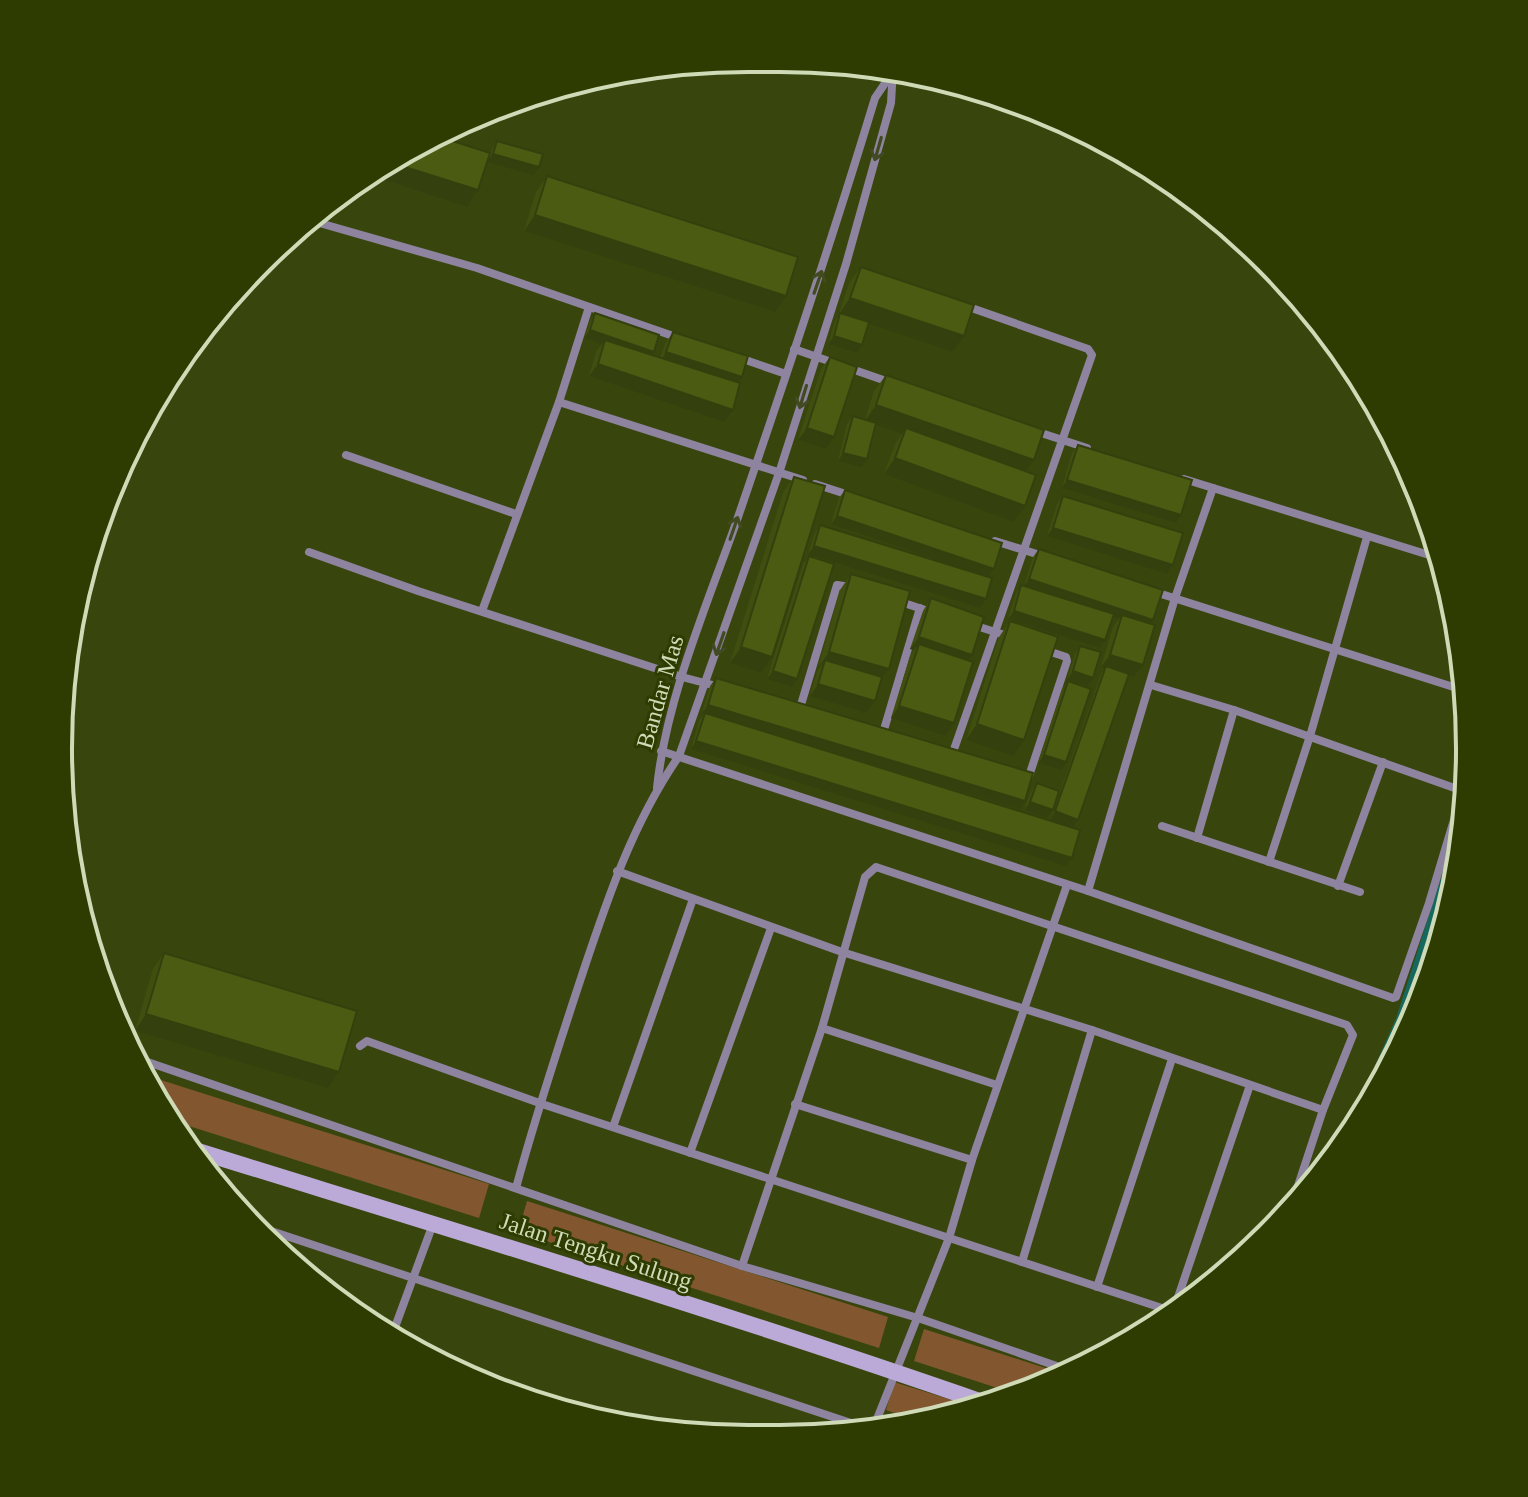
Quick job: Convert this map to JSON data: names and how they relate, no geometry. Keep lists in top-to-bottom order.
{
  "streets": {
    "street": ["Bandar Mas", "Jalan Tengku Sulung"]
  }
}
